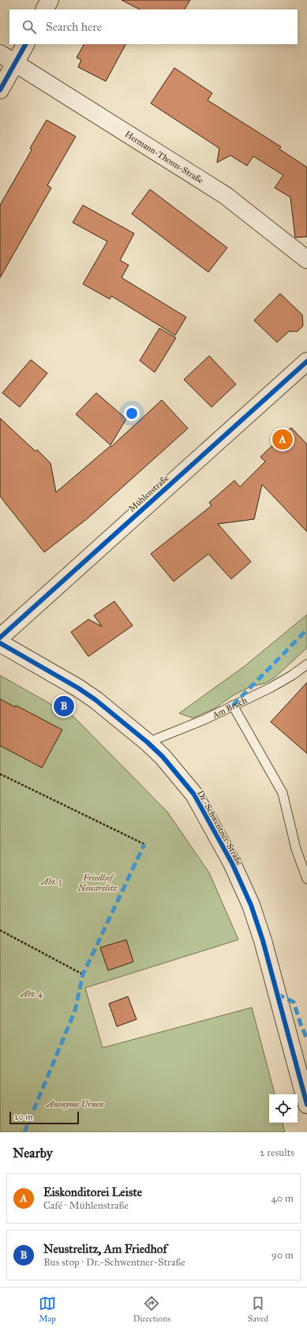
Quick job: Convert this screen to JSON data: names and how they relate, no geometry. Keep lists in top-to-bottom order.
{
  "streets": {
    "street": ["Hermann-Thoms-Straße", "Mühlenstraße", "Dr.-Schwentner-Straße"],
    "lane": ["Am Bruch"]
  },
  "crossings": [
    ["Am Bruch", "Dr.-Schwentner-Straße"]
  ],
  "parks": [
    "Friedhof Neustrelitz",
    "Abt. 3",
    "Abt. 4",
    "Anonyme Urnen"
  ],
  "scale_bar": "20 m",
  "page": {
    "search": "Search here",
    "pins": ["A", "B"],
    "scale": "20 m",
    "heading": ["Nearby", "2 results"],
    "list": [
      {
        "mark": "A",
        "name": "Eiskonditorei Leiste",
        "note": "Café · Mühlenstraße",
        "value": "40 m"
      },
      {
        "mark": "B",
        "name": "Neustrelitz, Am Friedhof",
        "note": "Bus stop · Dr.-Schwentner-Straße",
        "value": "90 m"
      }
    ],
    "nav": ["Map", "Directions", "Saved"]
  }
}
